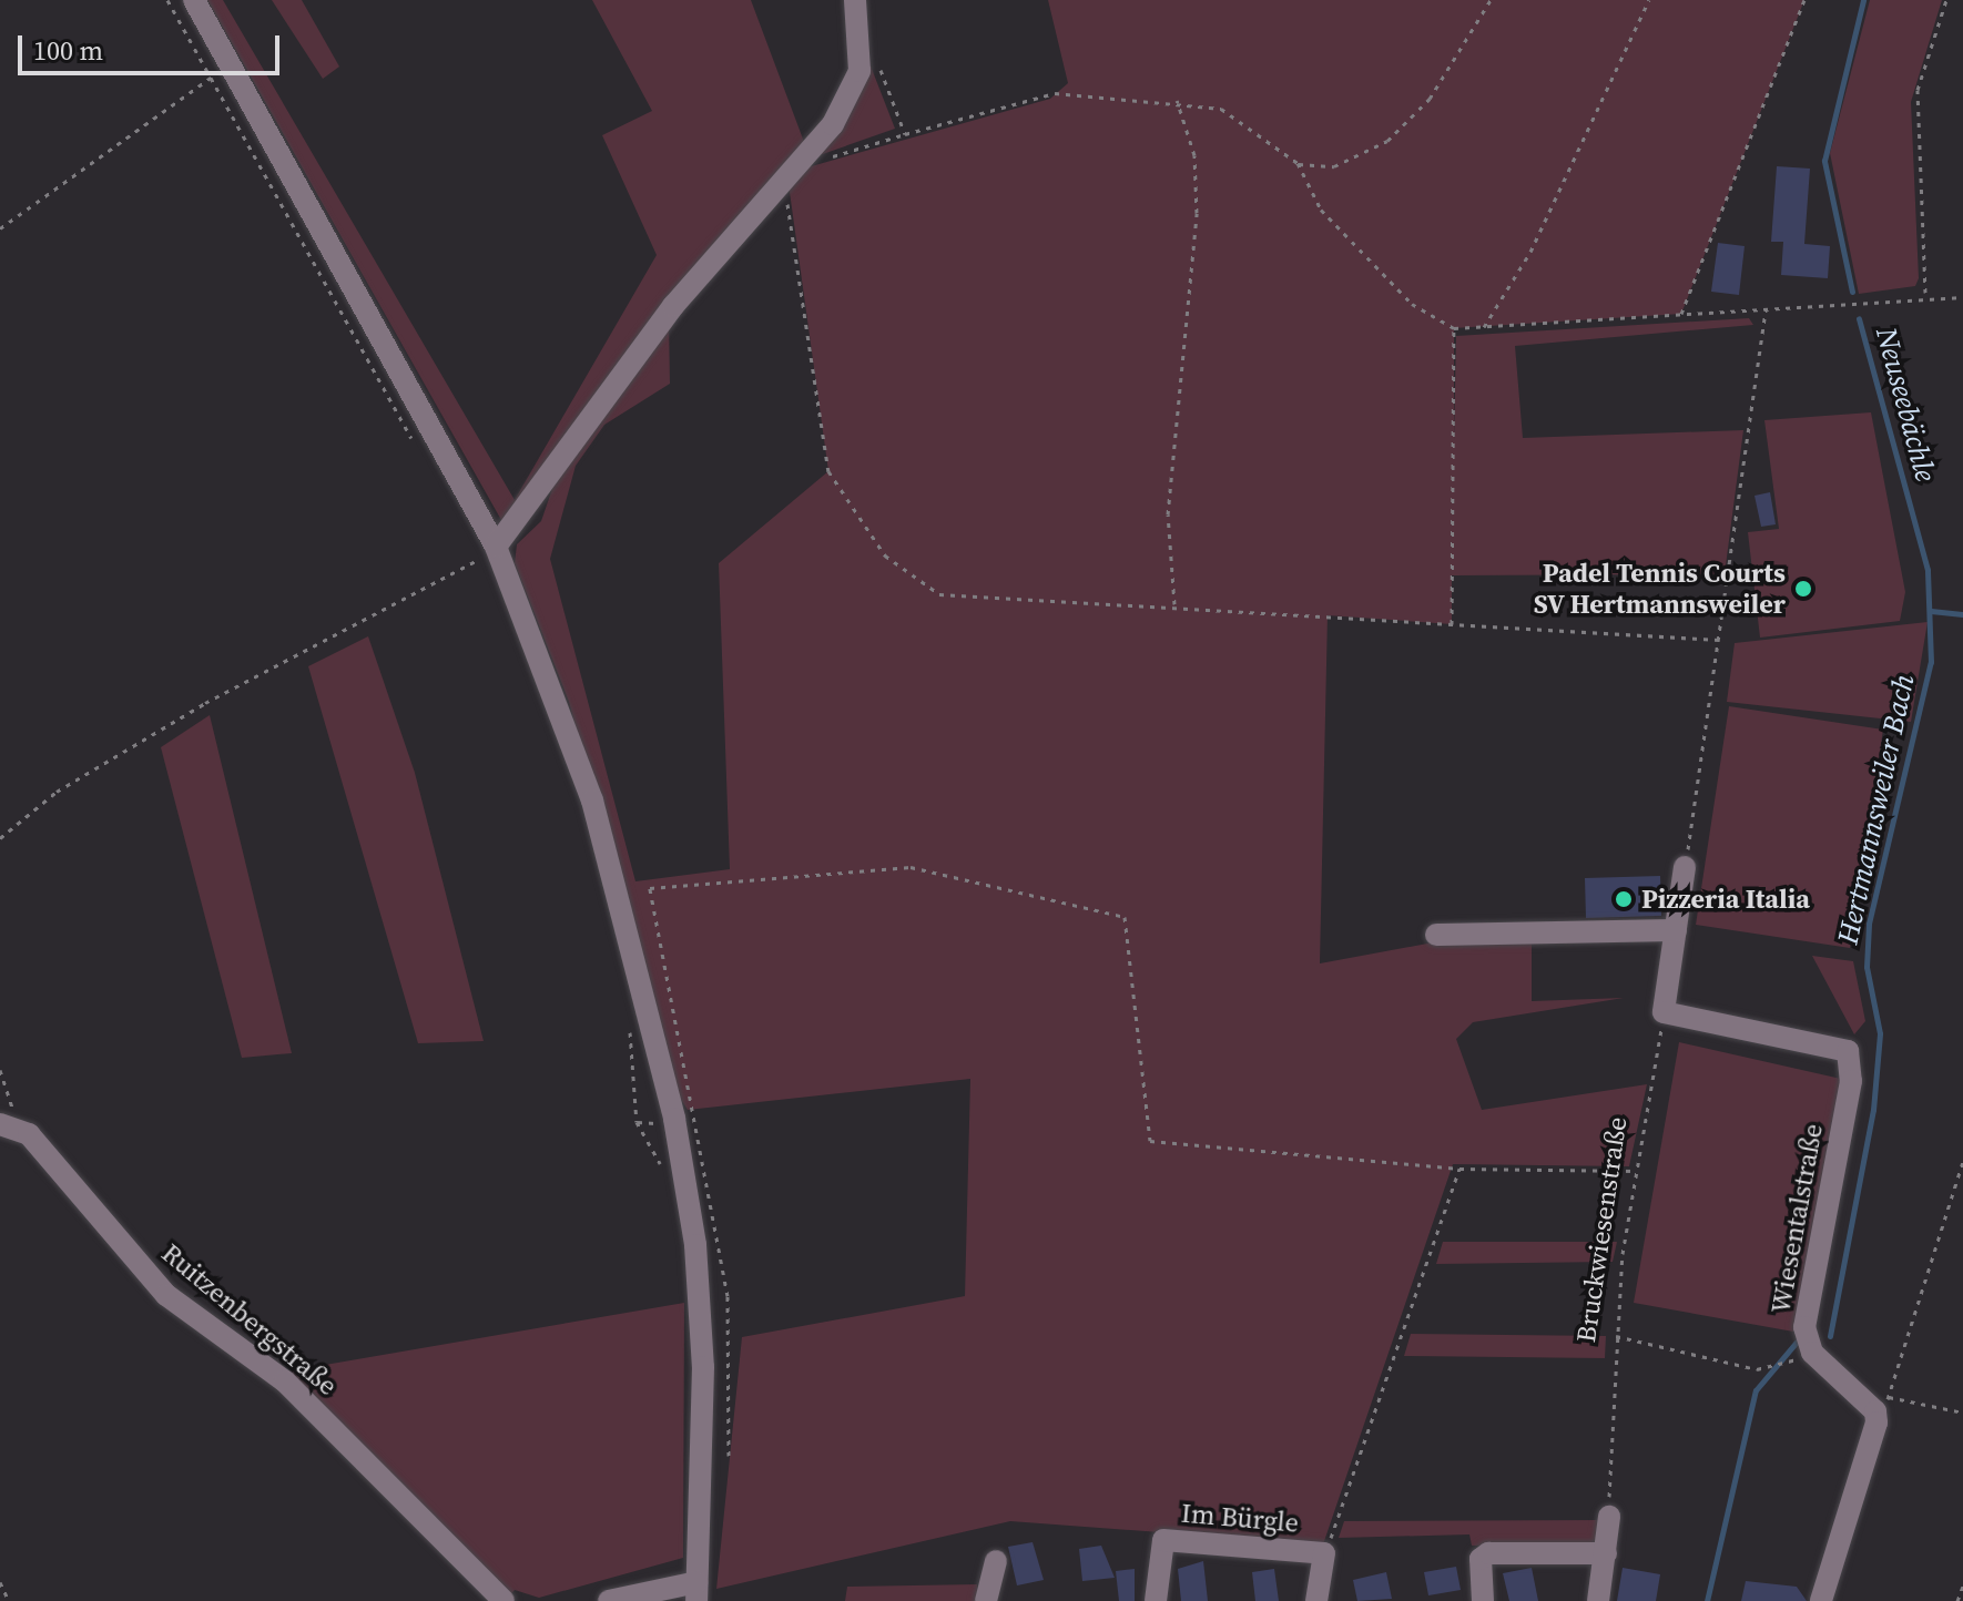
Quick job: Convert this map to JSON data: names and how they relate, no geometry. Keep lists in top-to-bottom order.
{
  "streets": {
    "street": ["Wiesentalstraße", "Ruitzenbergstraße", "Im Bürgle"],
    "path": ["Bruckwiesenstraße"]
  },
  "crossings": [
    ["Wiesentalstraße", "Bruckwiesenstraße"]
  ],
  "water": ["Neuseebächle", "Hertmannsweiler Bach"],
  "places": ["Padel Tennis Courts SV Hertmannsweiler", "Pizzeria Italia"],
  "scale_bar": "100 m"
}
